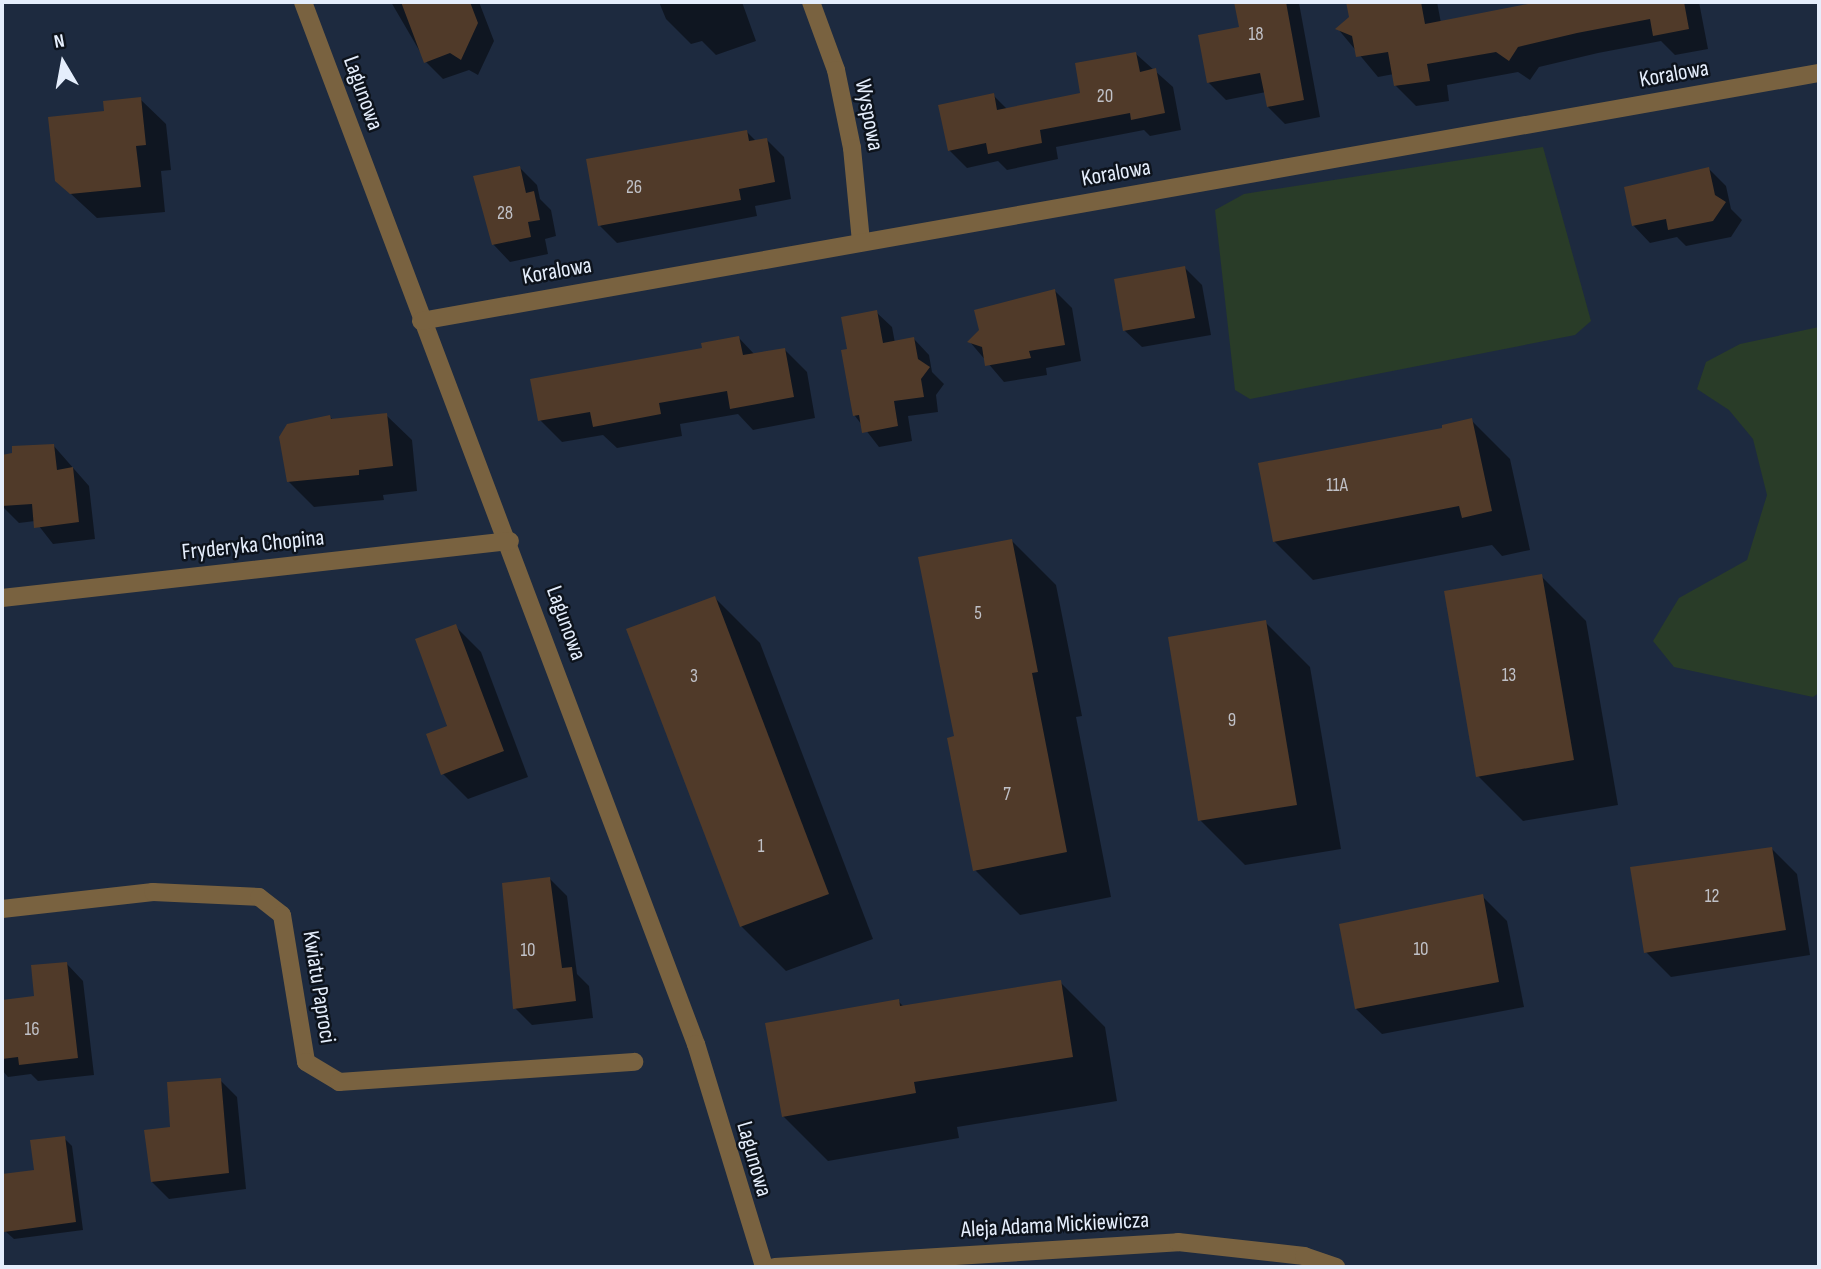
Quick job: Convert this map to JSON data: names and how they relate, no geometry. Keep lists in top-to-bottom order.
{
  "streets": {
    "street": [
      "Koralowa",
      "Lagunowa",
      "Wyspowa",
      "Fryderyka Chopina",
      "Kwiatu Paproci",
      "Aleja Adama Mickiewicza"
    ]
  },
  "crossings": [
    ["Koralowa", "Lagunowa"],
    ["Koralowa", "Wyspowa"],
    ["Lagunowa", "Fryderyka Chopina"]
  ],
  "house_numbers": [
    "18",
    "20",
    "26",
    "28",
    "11A",
    "5",
    "13",
    "3",
    "9",
    "7",
    "1",
    "12",
    "10",
    "10",
    "16"
  ],
  "north": "top"
}
